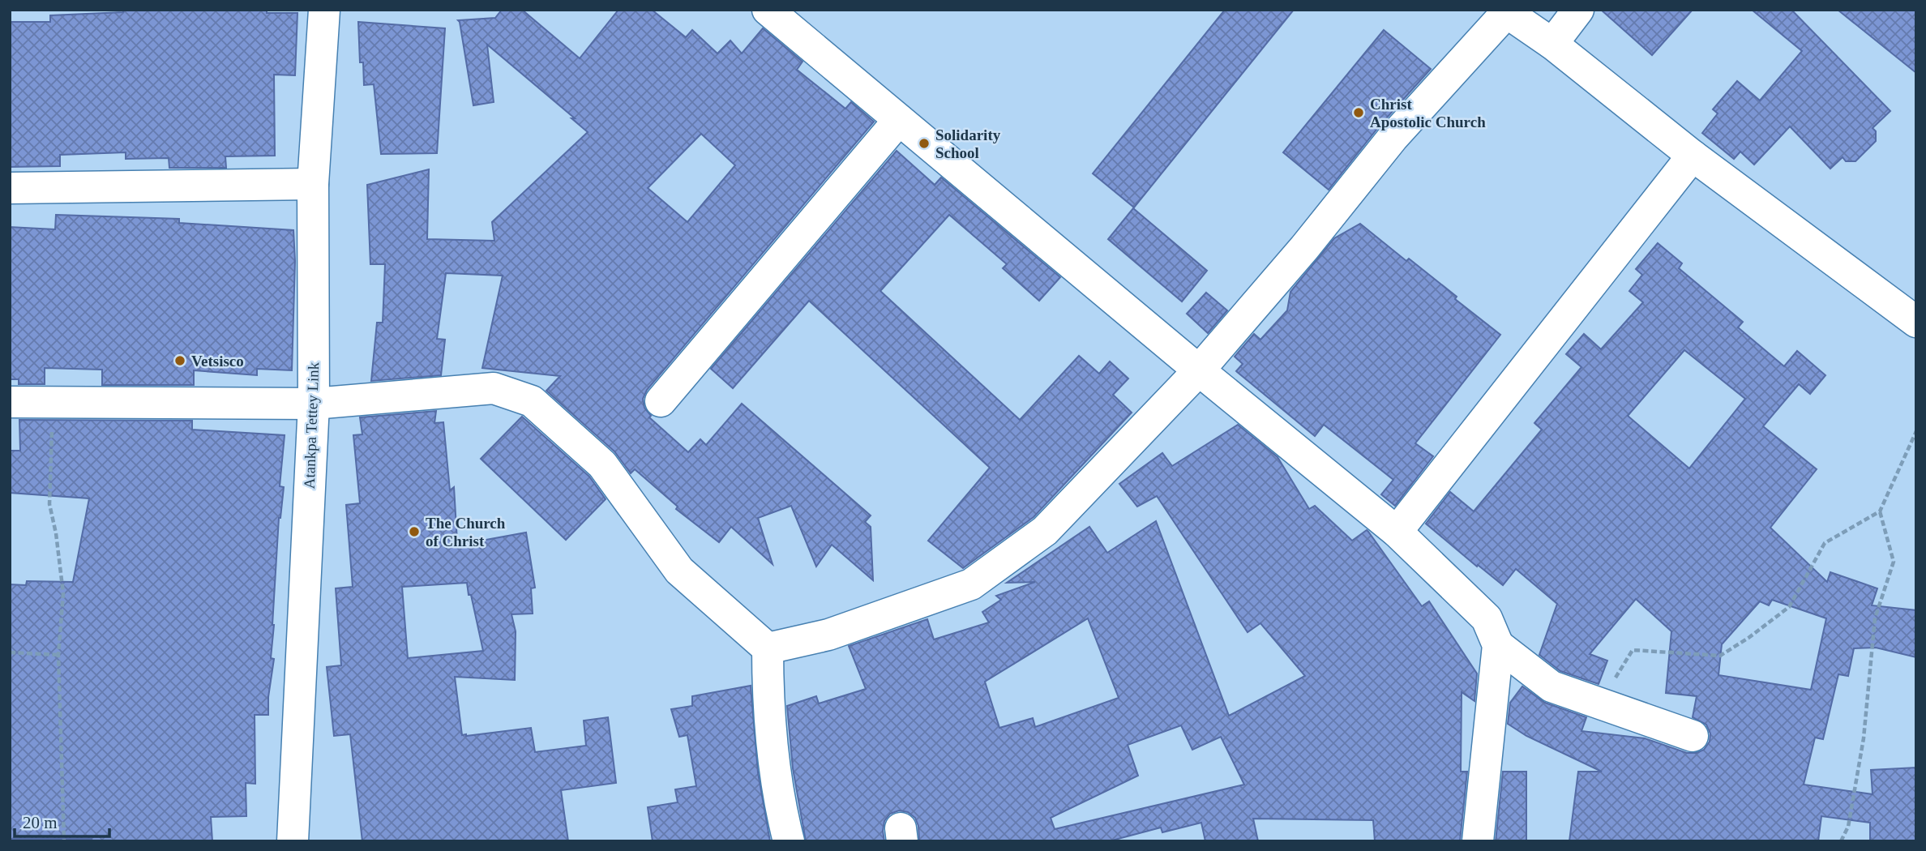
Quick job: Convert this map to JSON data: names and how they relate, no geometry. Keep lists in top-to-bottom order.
{
  "streets": {
    "street": ["Atankpa Tettey Link"]
  },
  "places": [
    "Christ Apostolic Church",
    "Solidarity School",
    "Vetsisco",
    "The Church of Christ"
  ],
  "scale_bar": "20 m"
}
